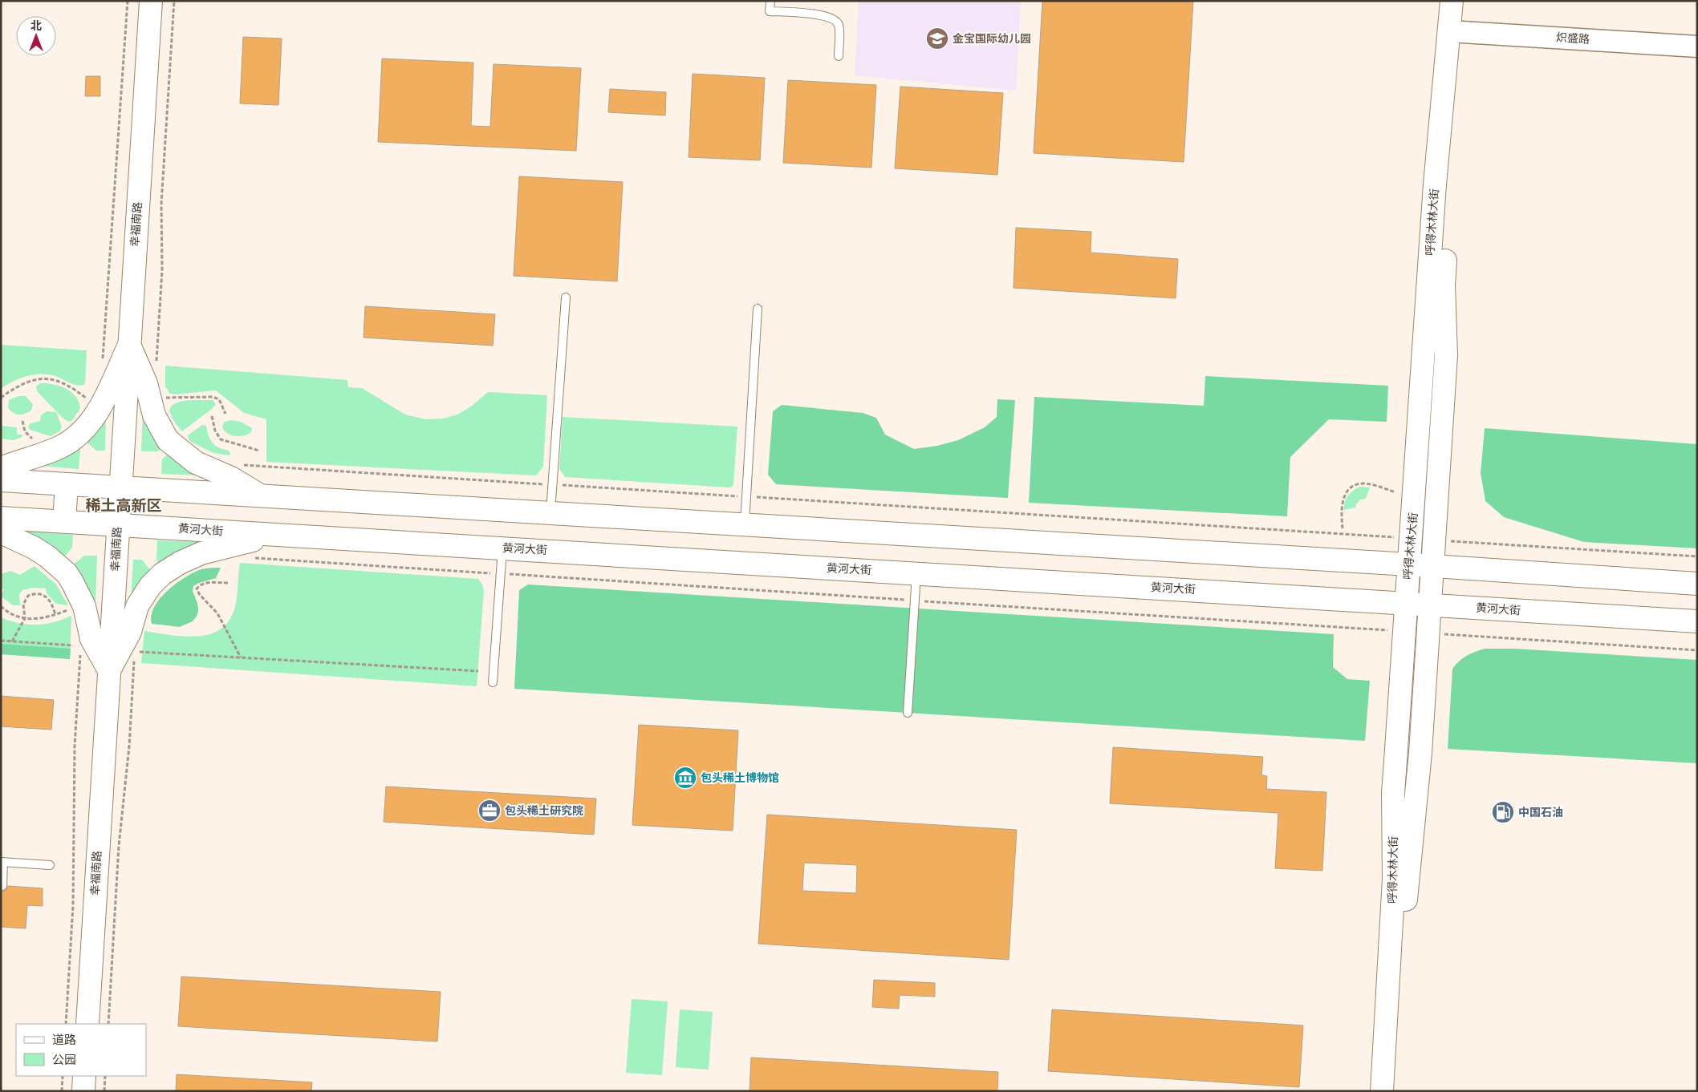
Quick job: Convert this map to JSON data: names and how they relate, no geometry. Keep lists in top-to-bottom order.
{
  "streets": {
    "main road": ["呼得木林大街", "幸福南路", "黄河大街"],
    "street": ["炽盛路"]
  },
  "crossings": [
    ["炽盛路", "呼得木林大街"],
    ["呼得木林大街", "黄河大街"],
    ["幸福南路", "黄河大街"]
  ],
  "districts": ["稀土高新区"],
  "places": {
    "school or university": ["金宝国际幼儿园"],
    "museum": ["包头稀土博物馆"],
    "office": ["包头稀土研究院"],
    "fuel station": ["中国石油"]
  },
  "legend": ["道路", "公园"],
  "north": "top"
}
